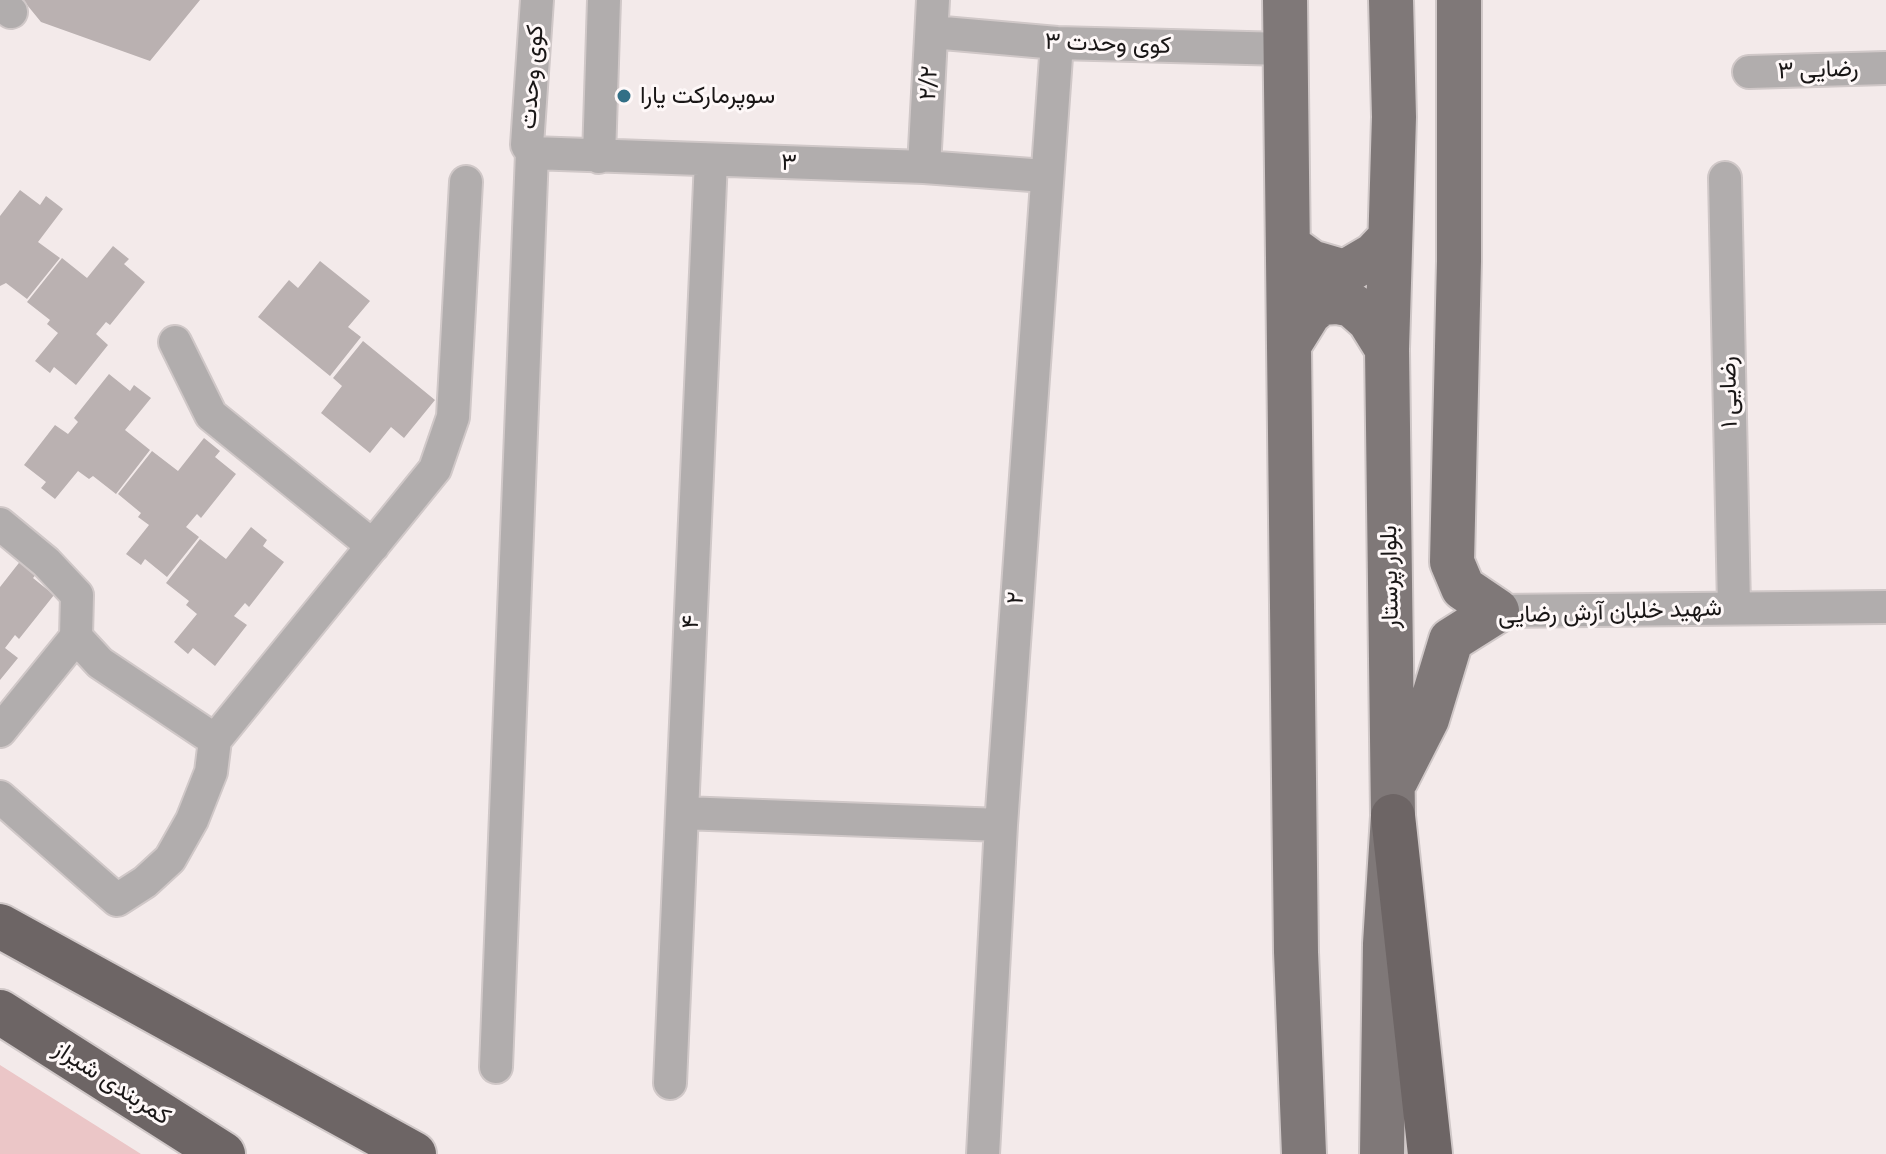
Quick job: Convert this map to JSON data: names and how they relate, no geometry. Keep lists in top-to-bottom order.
{
  "streets": {
    "highway": ["کمربندی شیراز"],
    "main road": ["بلوار پرستار", "شهید خلبان آرش رضایی"],
    "street": [
      "کوی وحدت ۳",
      "رضایی ۳",
      "کوی وحدت",
      "۲/۲",
      "۳",
      "رضایی ۱",
      "۲",
      "۴"
    ]
  },
  "crossings": [
    ["کوی وحدت ۳", "۲/۲"],
    ["کوی وحدت ۳", "۲"],
    ["کوی وحدت", "۳"],
    ["۲/۲", "۳"],
    ["۳", "۲"],
    ["۳", "۴"],
    ["رضایی ۱", "شهید خلبان آرش رضایی"],
    ["بلوار پرستار", "شهید خلبان آرش رضایی"]
  ],
  "places": ["سوپرمارکت یارا"]
}
